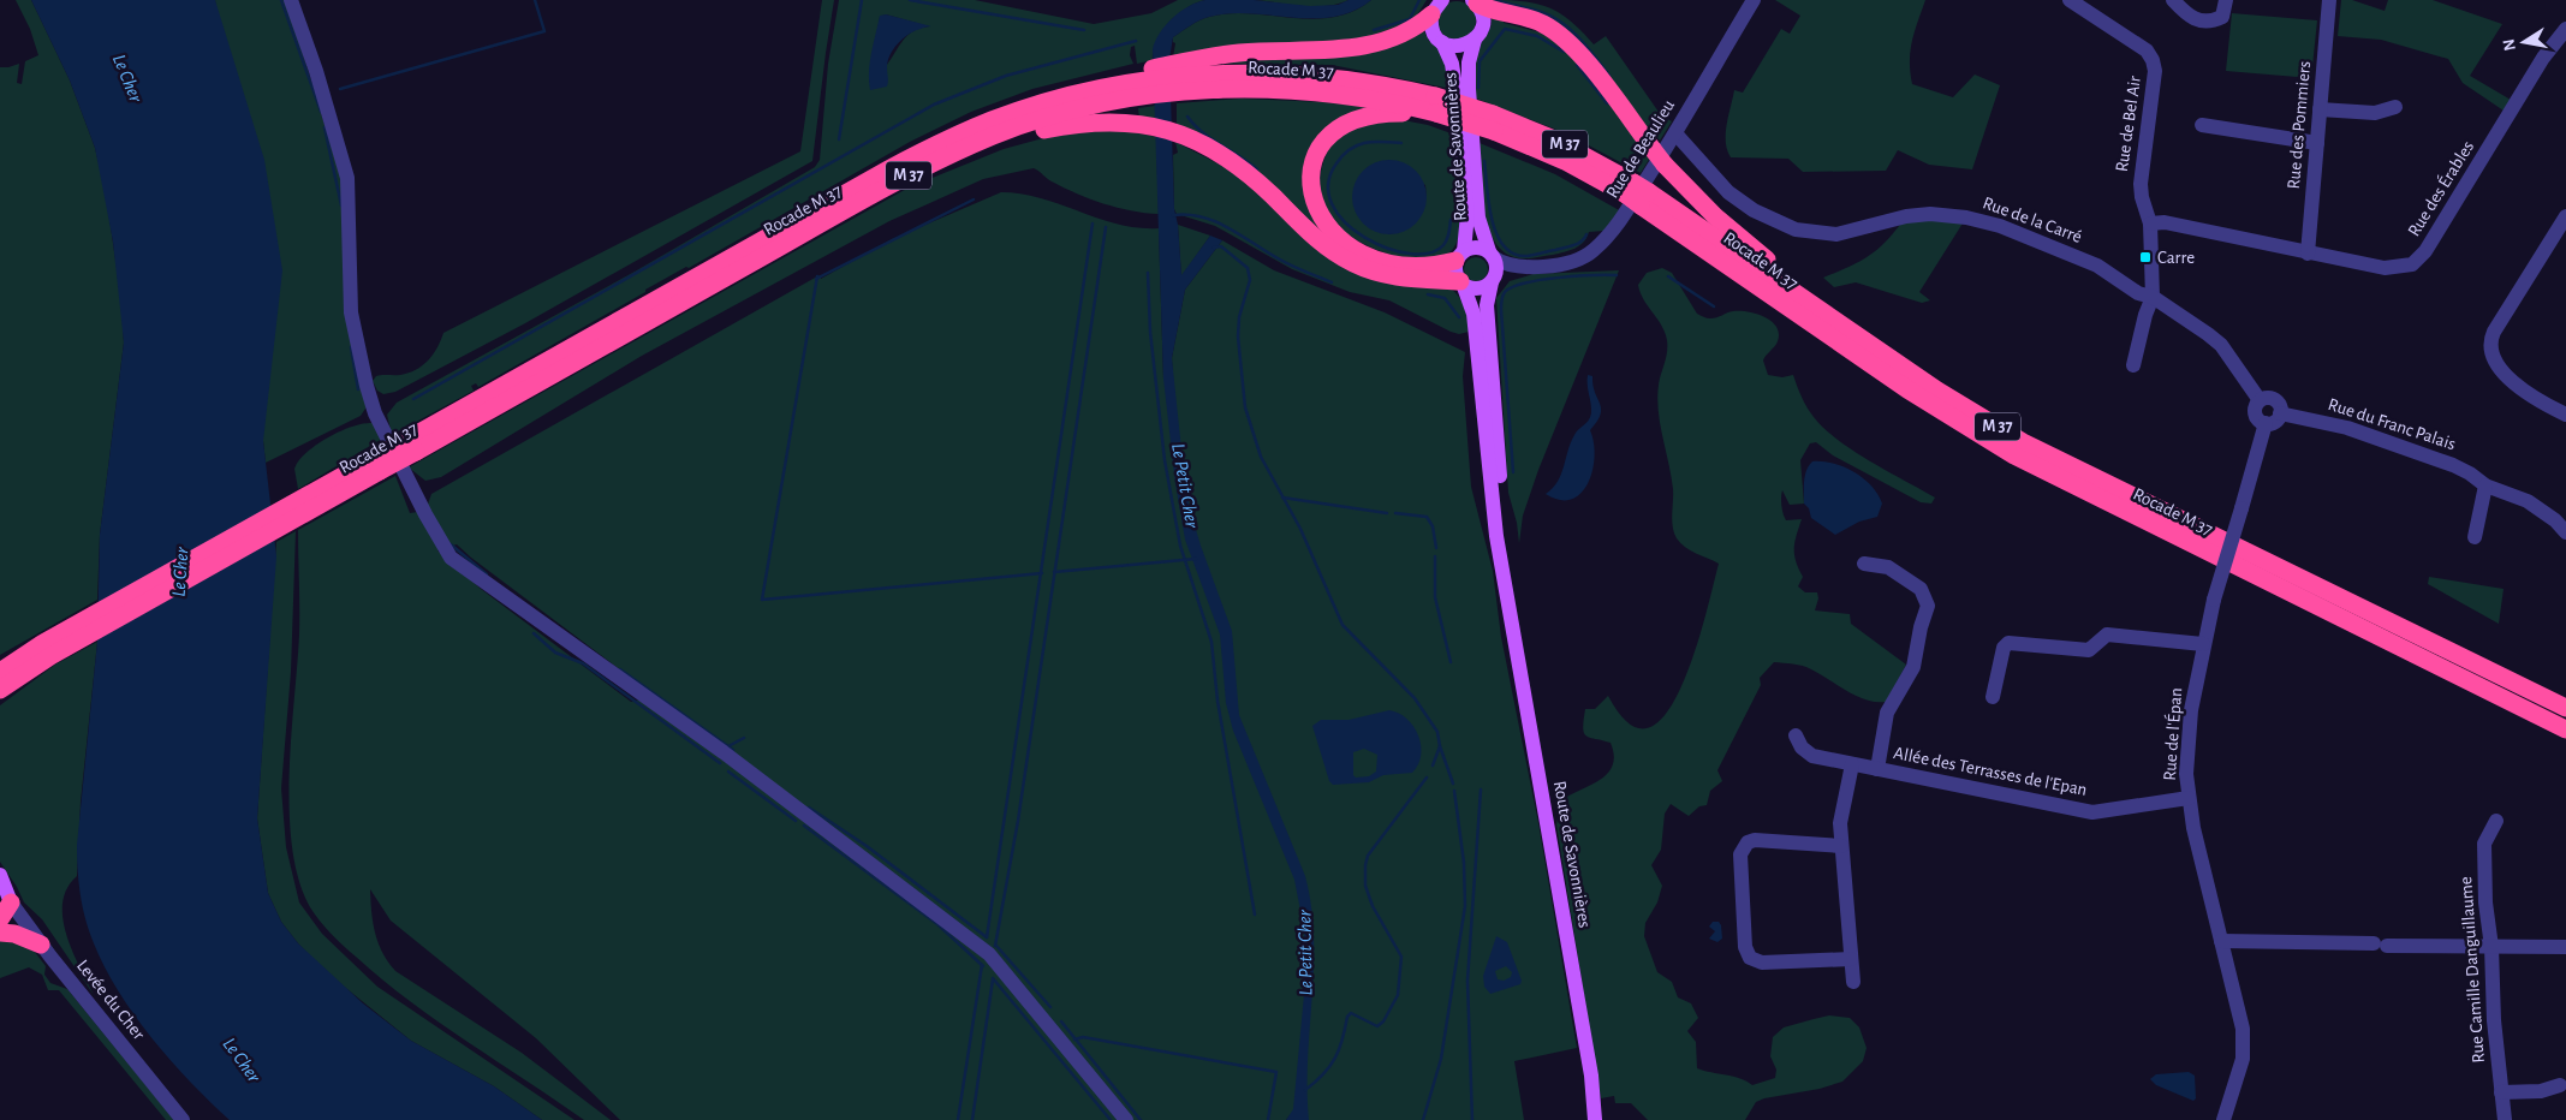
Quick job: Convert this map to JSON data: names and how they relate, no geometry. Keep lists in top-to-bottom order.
{
  "streets": {
    "highway": ["Rocade M 37", "M 37"],
    "main road": ["Route de Savonnières"],
    "street": [
      "Rue de Bel Air",
      "Rue des Pommiers",
      "Rue de Beaulieu",
      "Rue des Érables",
      "Rue de la Carré",
      "Rue du Franc Palais",
      "Rue de l'Épan",
      "Allée des Terrasses de l'Epan",
      "Rue Camille Danguillaume",
      "Levée du Cher"
    ]
  },
  "crossings": [
    ["Rue de Bel Air", "Rue des Érables"],
    ["Rue de Bel Air", "Rue de la Carré"],
    ["Rue des Pommiers", "Rue des Érables"],
    ["Route de Savonnières", "Rue de Beaulieu"],
    ["Rue de Beaulieu", "Rue de la Carré"],
    ["Rue du Franc Palais", "Rue de l'Épan"],
    ["Rue de l'Épan", "Allée des Terrasses de l'Epan"]
  ],
  "water": ["Le Cher", "Le Petit Cher"],
  "places": {
    "transit": ["Carre"]
  },
  "north": "left"
}
